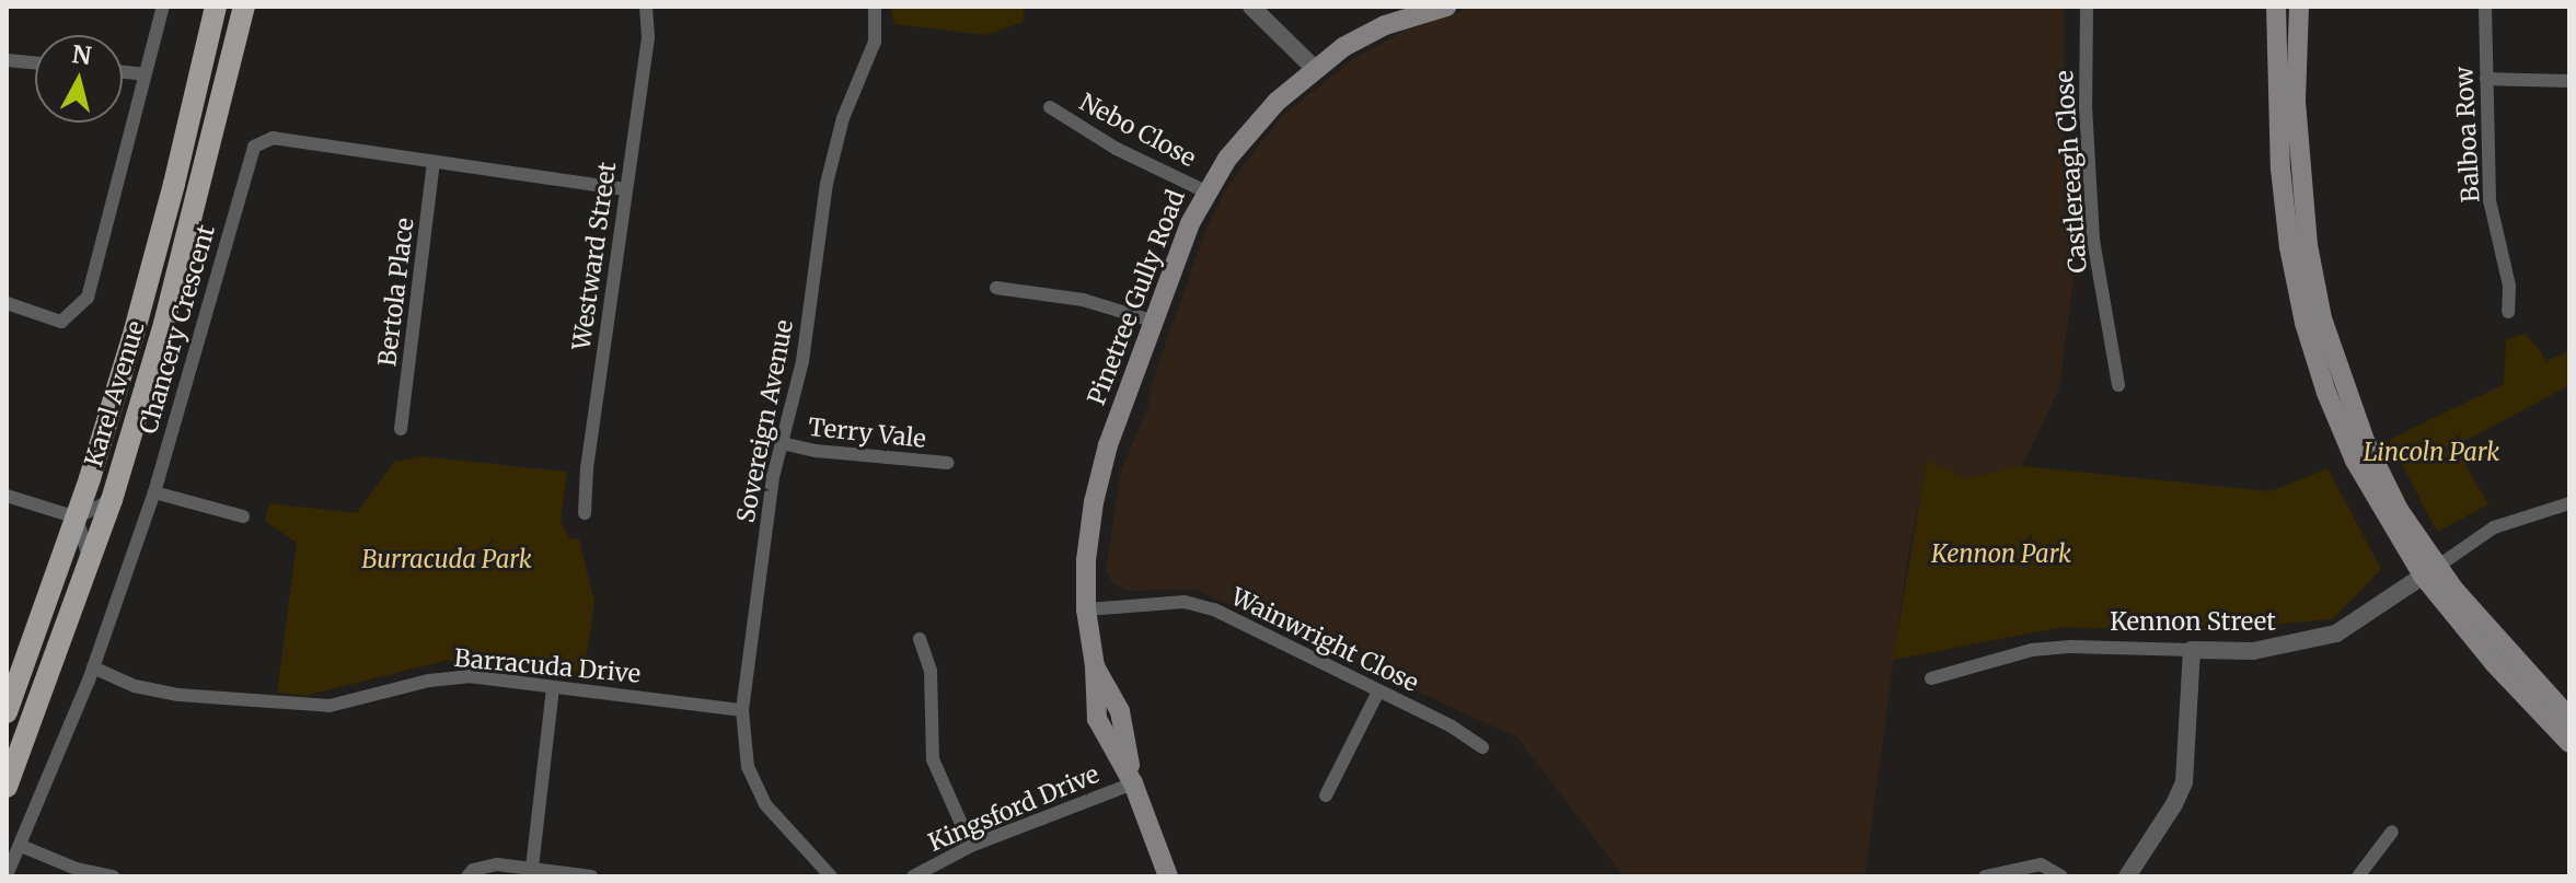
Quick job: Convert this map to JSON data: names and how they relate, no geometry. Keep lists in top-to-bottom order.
{
  "streets": {
    "main road": ["Pinetree Gully Road", "Karel Avenue"],
    "street": [
      "Nebo Close",
      "Balboa Row",
      "Castlereagh Close",
      "Westward Street",
      "Bertola Place",
      "Chancery Crescent",
      "Sovereign Avenue",
      "Terry Vale",
      "Kennon Street",
      "Wainwright Close",
      "Barracuda Drive",
      "Kingsford Drive"
    ]
  },
  "crossings": [
    ["Nebo Close", "Pinetree Gully Road"],
    ["Westward Street", "Chancery Crescent"],
    ["Bertola Place", "Chancery Crescent"],
    ["Pinetree Gully Road", "Wainwright Close"],
    ["Pinetree Gully Road", "Kingsford Drive"],
    ["Chancery Crescent", "Barracuda Drive"],
    ["Sovereign Avenue", "Terry Vale"],
    ["Sovereign Avenue", "Barracuda Drive"]
  ],
  "parks": ["Lincoln Park", "Kennon Park", "Burracuda Park"],
  "north": "top"
}
